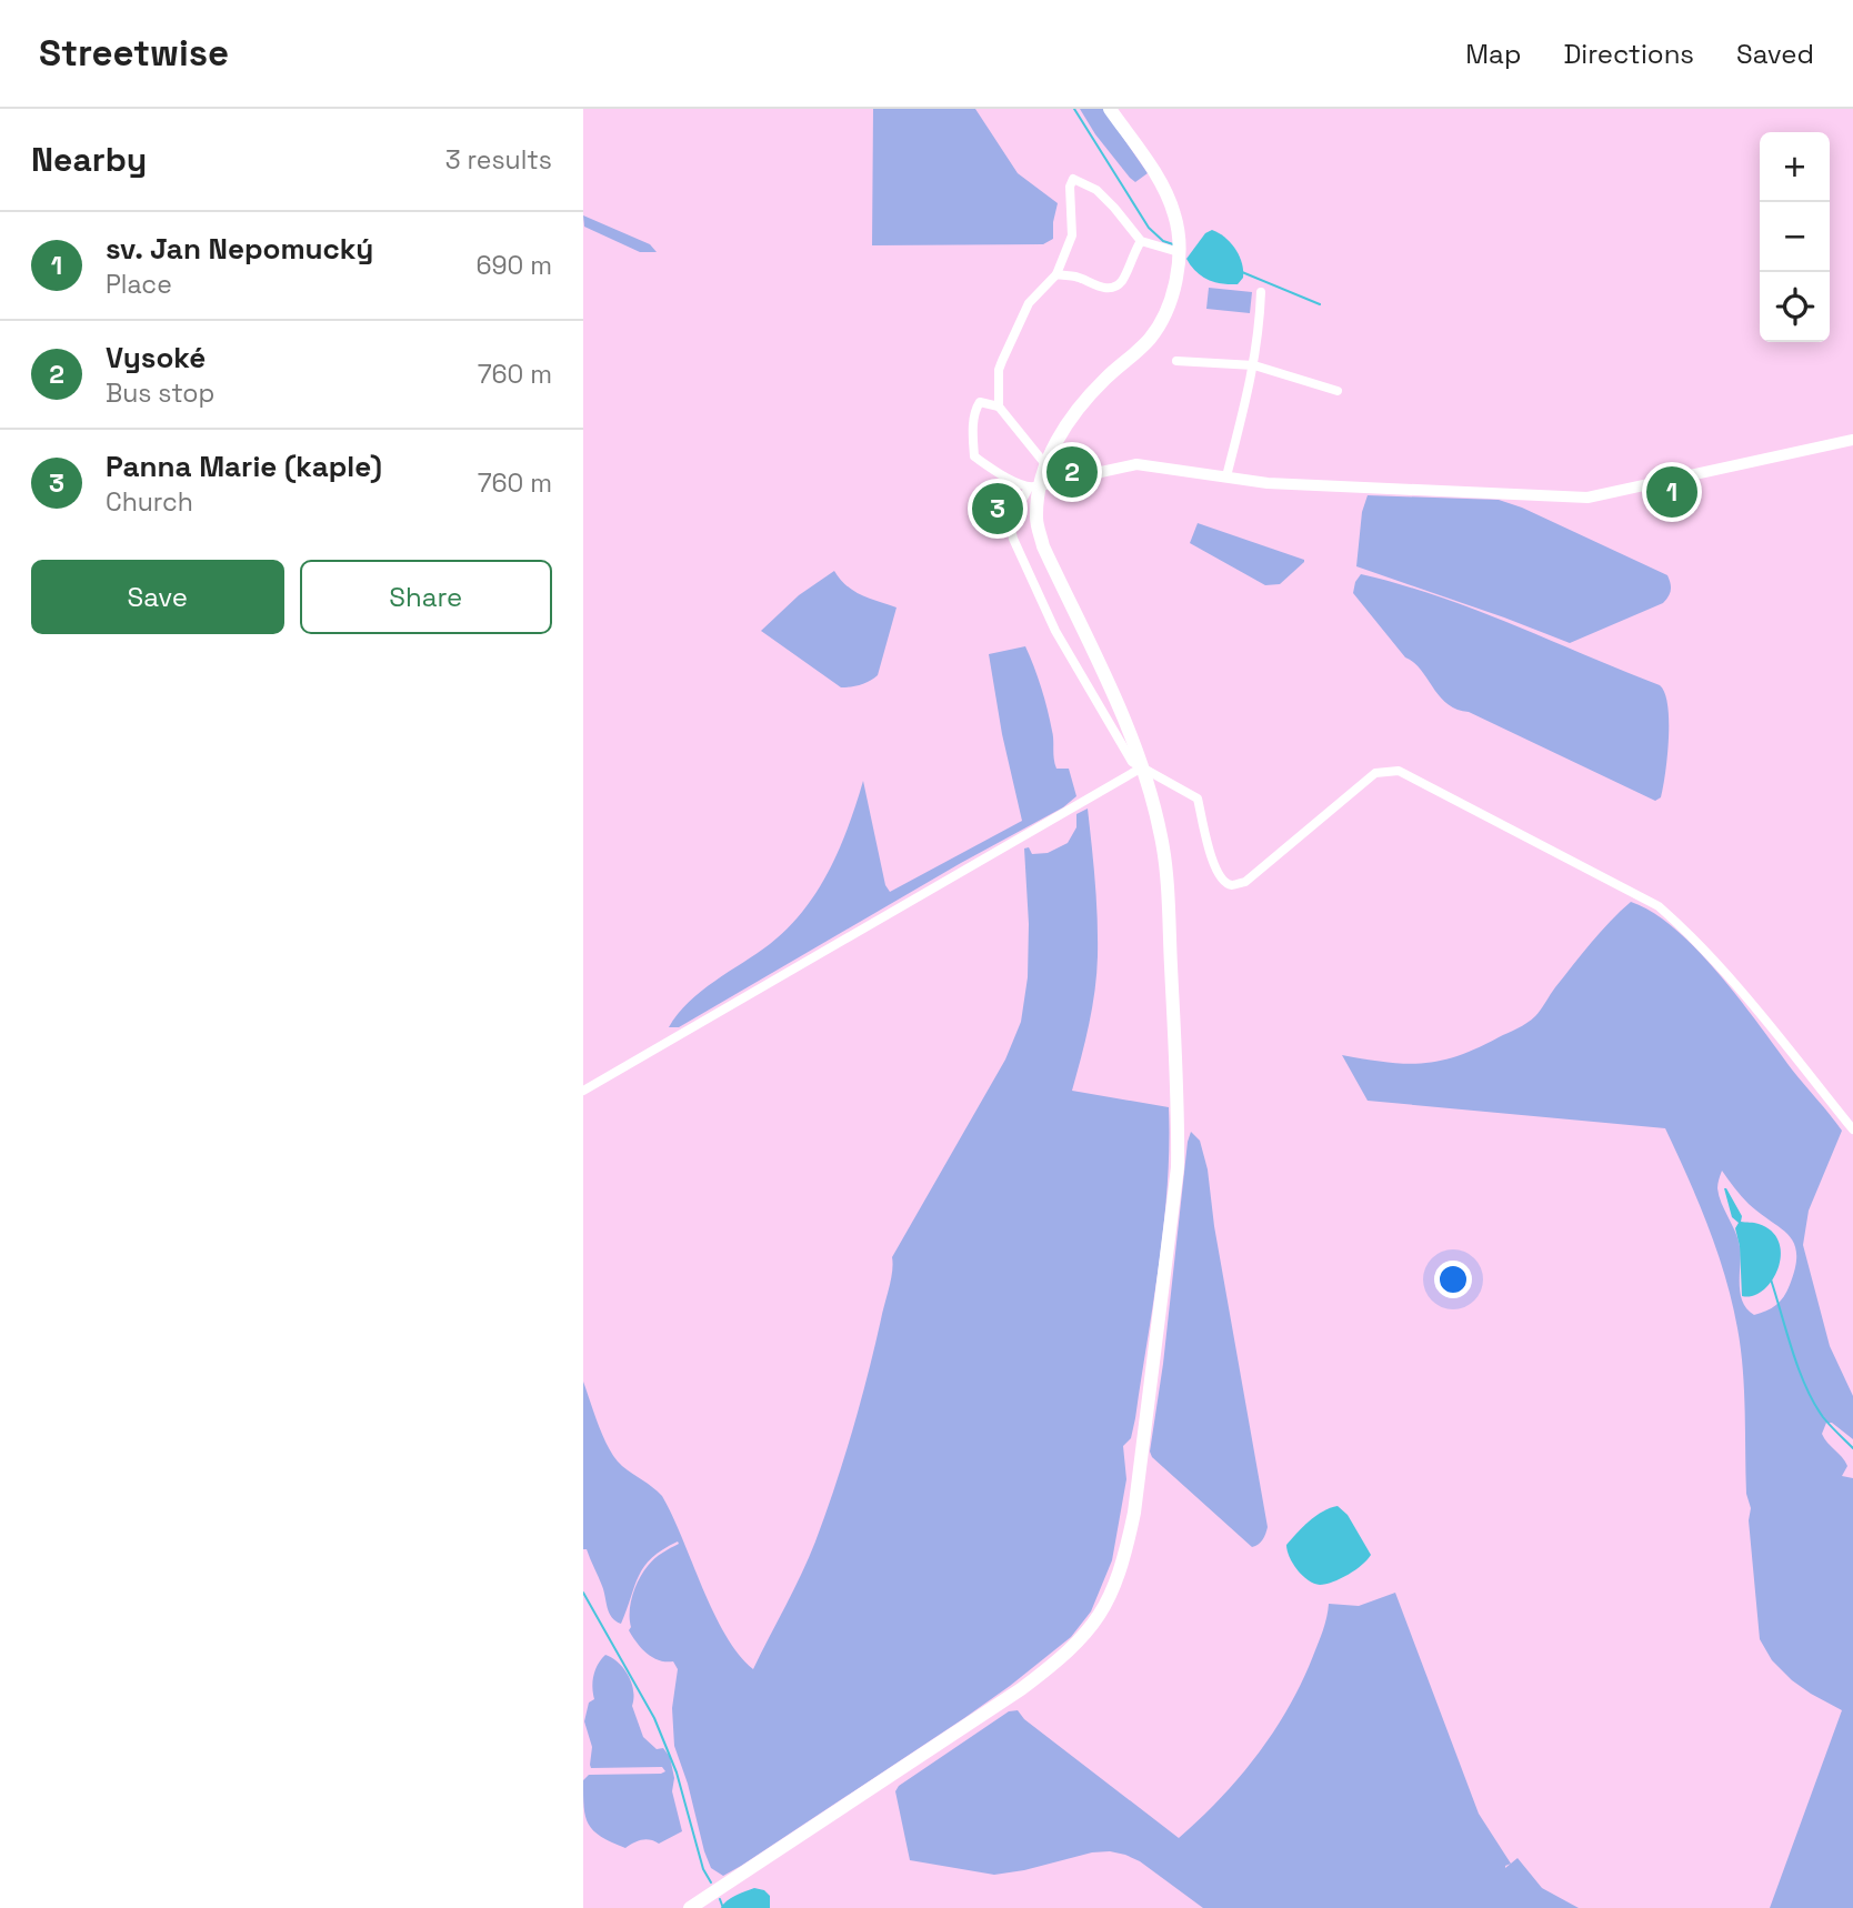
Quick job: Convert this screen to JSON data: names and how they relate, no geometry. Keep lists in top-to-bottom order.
{
  "page": {
    "header": "Streetwise",
    "nav": ["Map", "Directions", "Saved"],
    "heading": ["Nearby", "3 results"],
    "map_buttons": ["+", "−"],
    "list": [
      {
        "mark": "1",
        "name": "sv. Jan Nepomucký",
        "note": "Place",
        "value": "690 m"
      },
      {
        "mark": "2",
        "name": "Vysoké",
        "note": "Bus stop",
        "value": "760 m"
      },
      {
        "mark": "3",
        "name": "Panna Marie (kaple)",
        "note": "Church",
        "value": "760 m"
      }
    ],
    "pins": ["2", "1", "3"],
    "buttons": ["Save", "Share"]
  }
}
